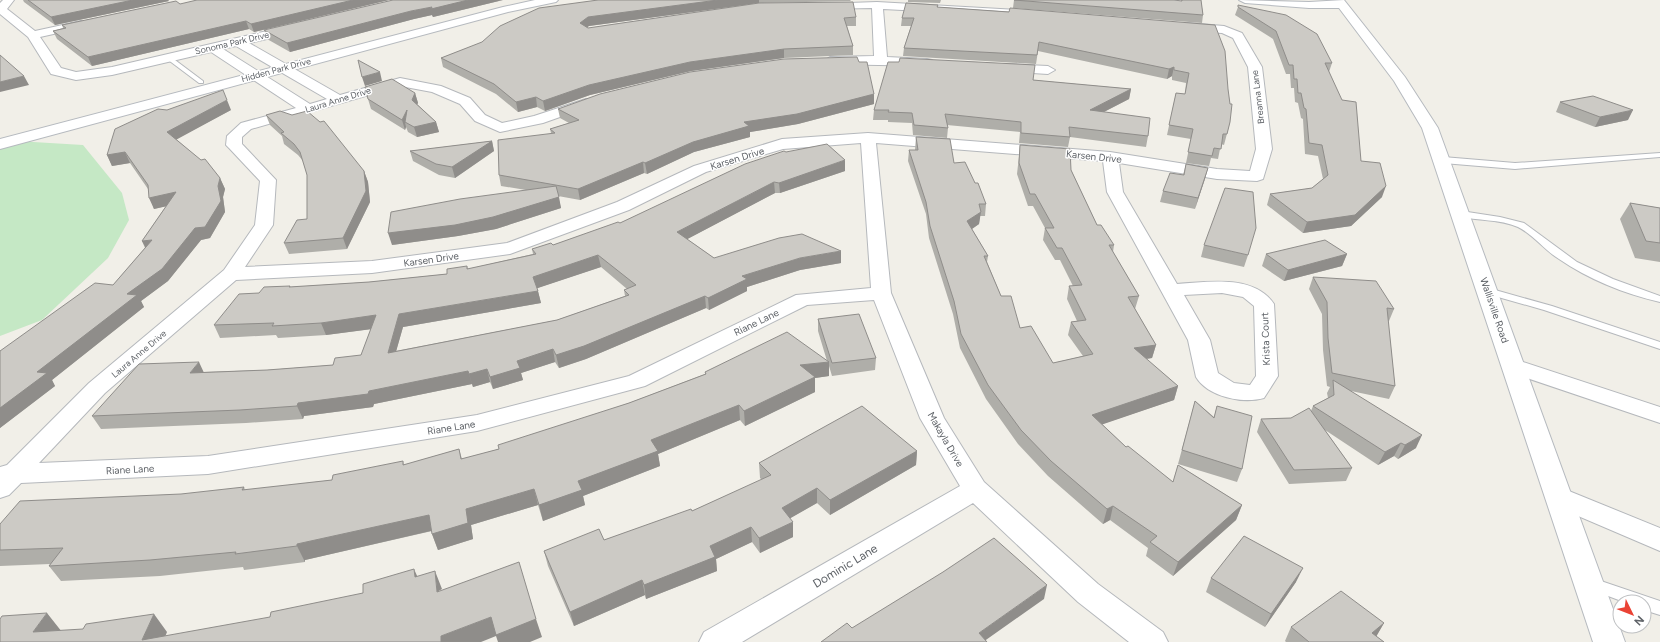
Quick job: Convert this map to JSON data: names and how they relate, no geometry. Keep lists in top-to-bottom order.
{
  "streets": {
    "main road": ["Hidden Park Drive", "Wallisville Road"],
    "street": [
      "Sonoma Park Drive",
      "Breanna Lane",
      "Laura Anne Drive",
      "Karsen Drive",
      "Riane Lane",
      "Krista Court",
      "Makayla Drive",
      "Dominic Lane"
    ]
  },
  "crossings": [
    ["Breanna Lane", "Karsen Drive"],
    ["Laura Anne Drive", "Karsen Drive"],
    ["Laura Anne Drive", "Riane Lane"],
    ["Karsen Drive", "Krista Court"],
    ["Karsen Drive", "Makayla Drive"],
    ["Riane Lane", "Makayla Drive"],
    ["Makayla Drive", "Dominic Lane"]
  ],
  "north": "bottom right"
}
